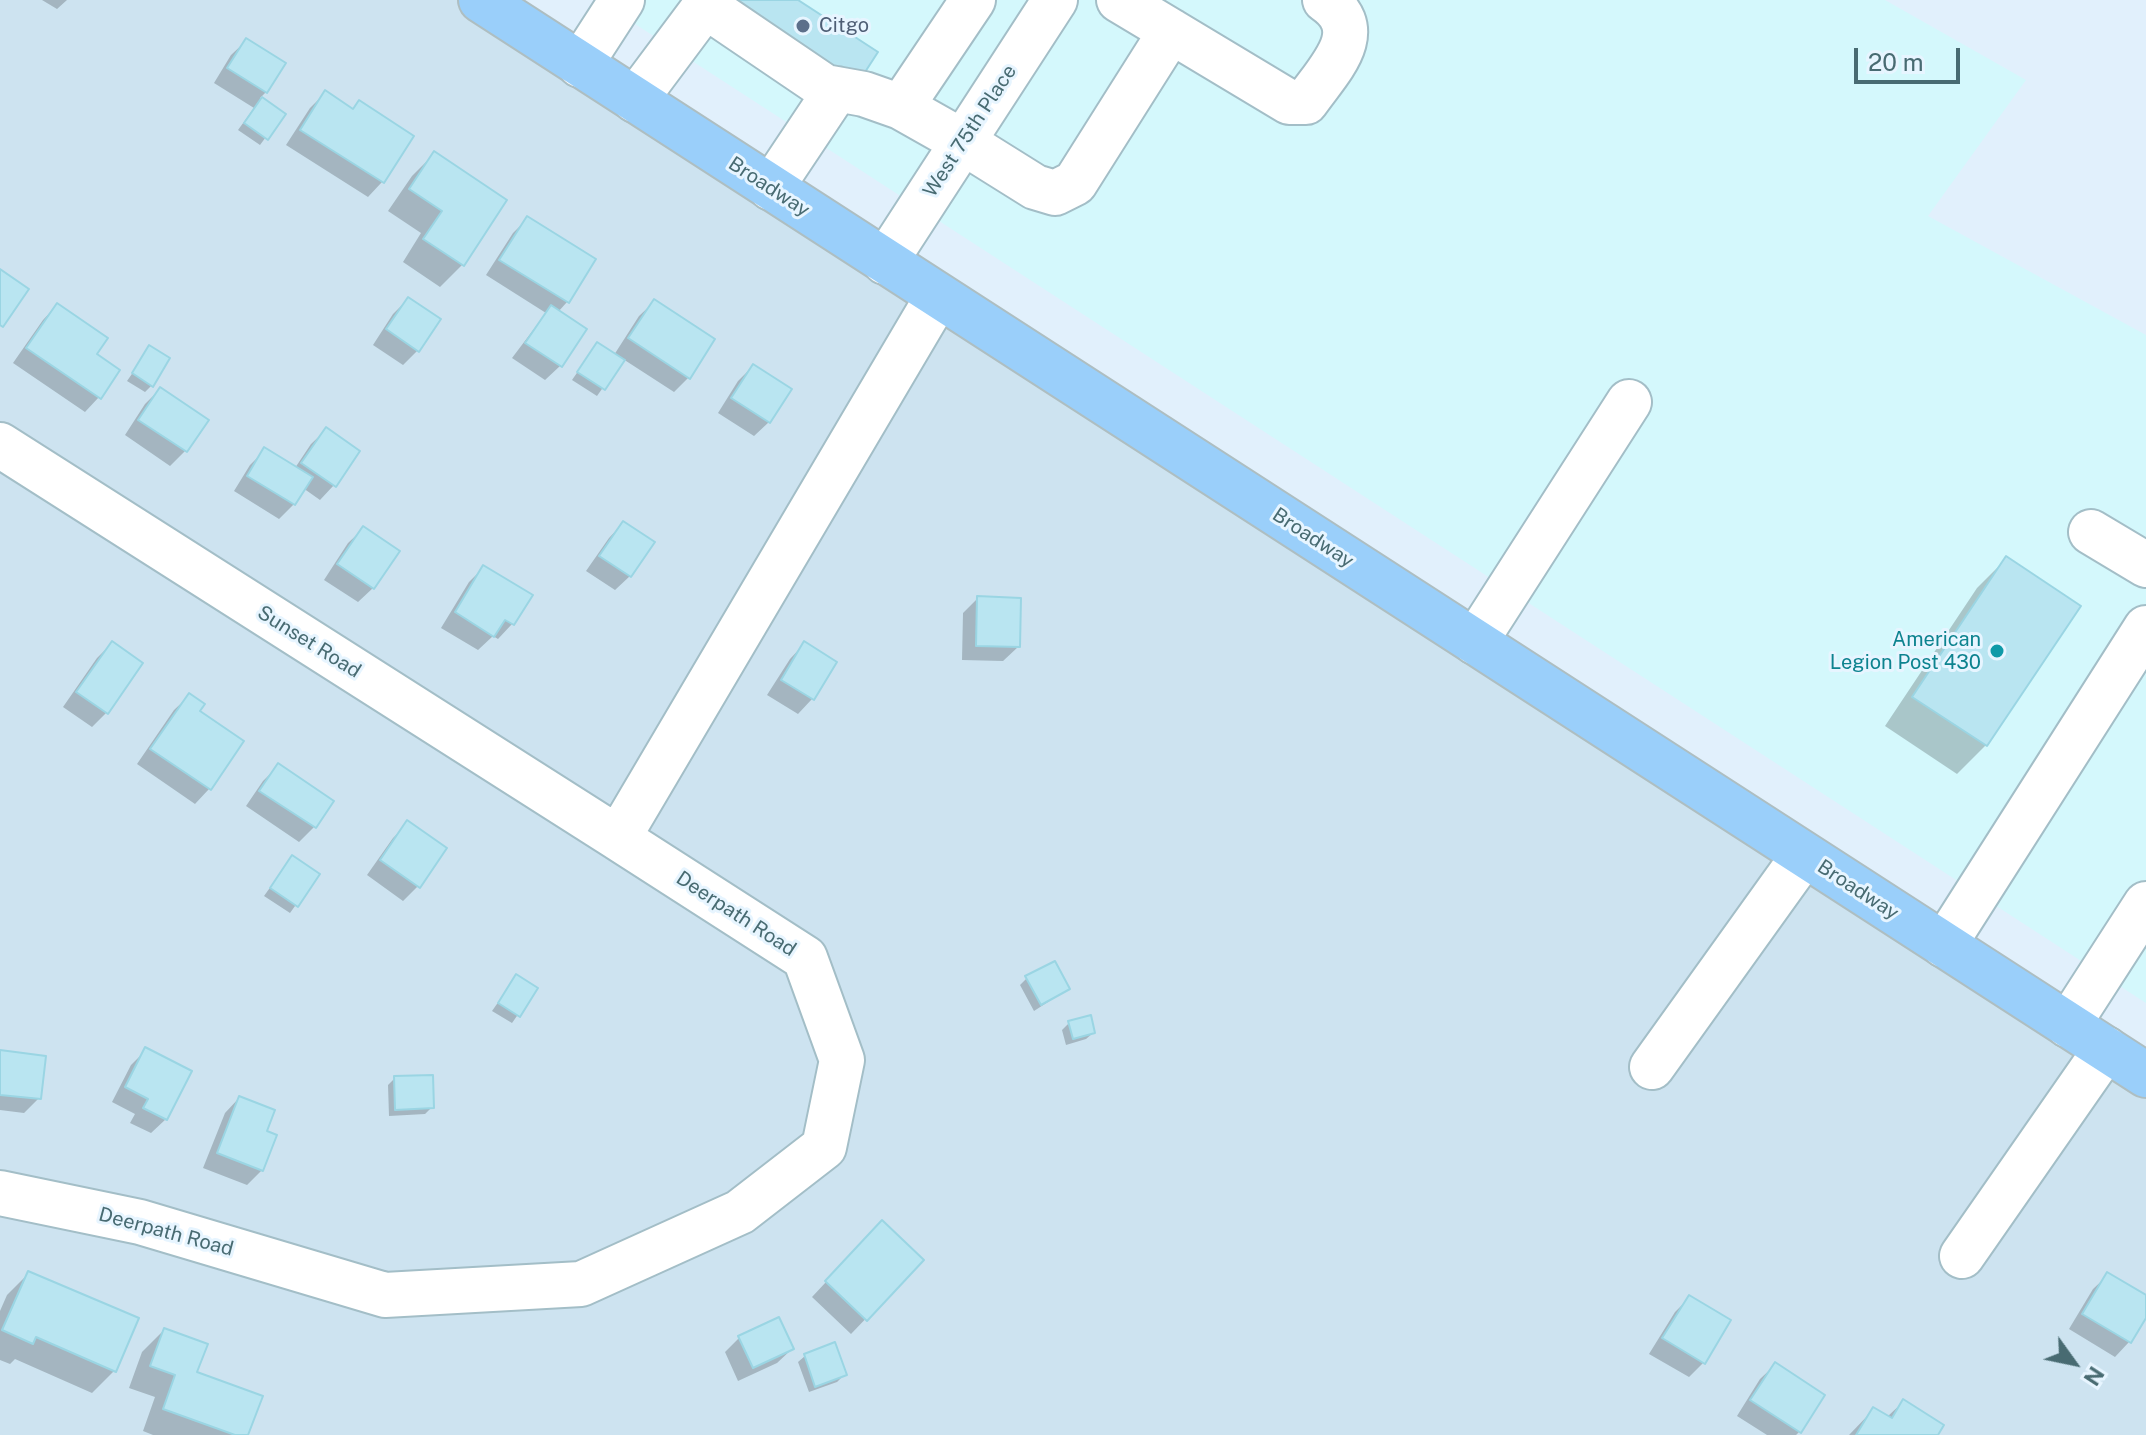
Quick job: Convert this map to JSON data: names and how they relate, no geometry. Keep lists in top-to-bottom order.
{
  "streets": {
    "main road": ["Broadway"],
    "street": ["West 75th Place", "Sunset Road", "Deerpath Road"]
  },
  "crossings": [
    ["West 75th Place", "Broadway"],
    ["Sunset Road", "Deerpath Road"]
  ],
  "places": ["Citgo", "American Legion Post 430"],
  "scale_bar": "20 m",
  "north": "bottom right"
}
